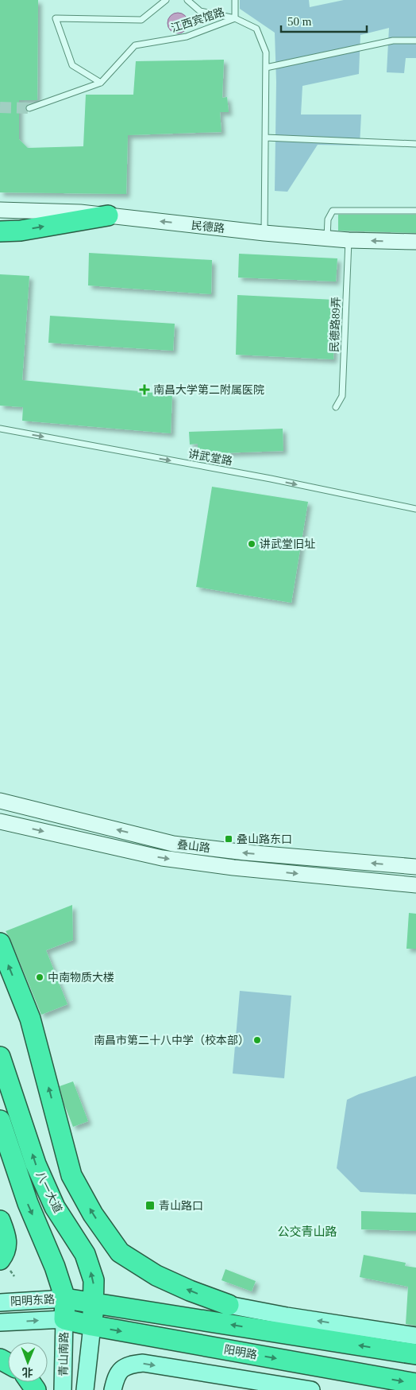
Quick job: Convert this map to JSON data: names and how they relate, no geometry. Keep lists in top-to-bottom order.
{
  "streets": {
    "highway": ["八一大道", "阳明路"],
    "main road": [
      "民德路",
      "叠山路",
      "阳明东路",
      "青山南路"
    ],
    "lane": ["江西宾馆路", "民德路89弄", "讲武堂路"]
  },
  "crossings": [
    ["江西宾馆路", "民德路"],
    ["民德路", "民德路89弄"],
    ["八一大道", "阳明东路"],
    ["八一大道", "阳明路"],
    ["八一大道", "青山南路"],
    ["阳明东路", "阳明路"],
    ["阳明东路", "青山南路"],
    ["阳明路", "青山南路"]
  ],
  "one_way": ["民德路", "讲武堂路"],
  "districts": ["公交青山路"],
  "places": {
    "health": ["南昌大学第二附属医院"],
    "other": ["讲武堂旧址", "中南物质大楼", "南昌市第二十八中学（校本部）"],
    "transit": ["叠山路东口", "青山路口"]
  },
  "scale_bar": "50 m",
  "north": "bottom"
}
